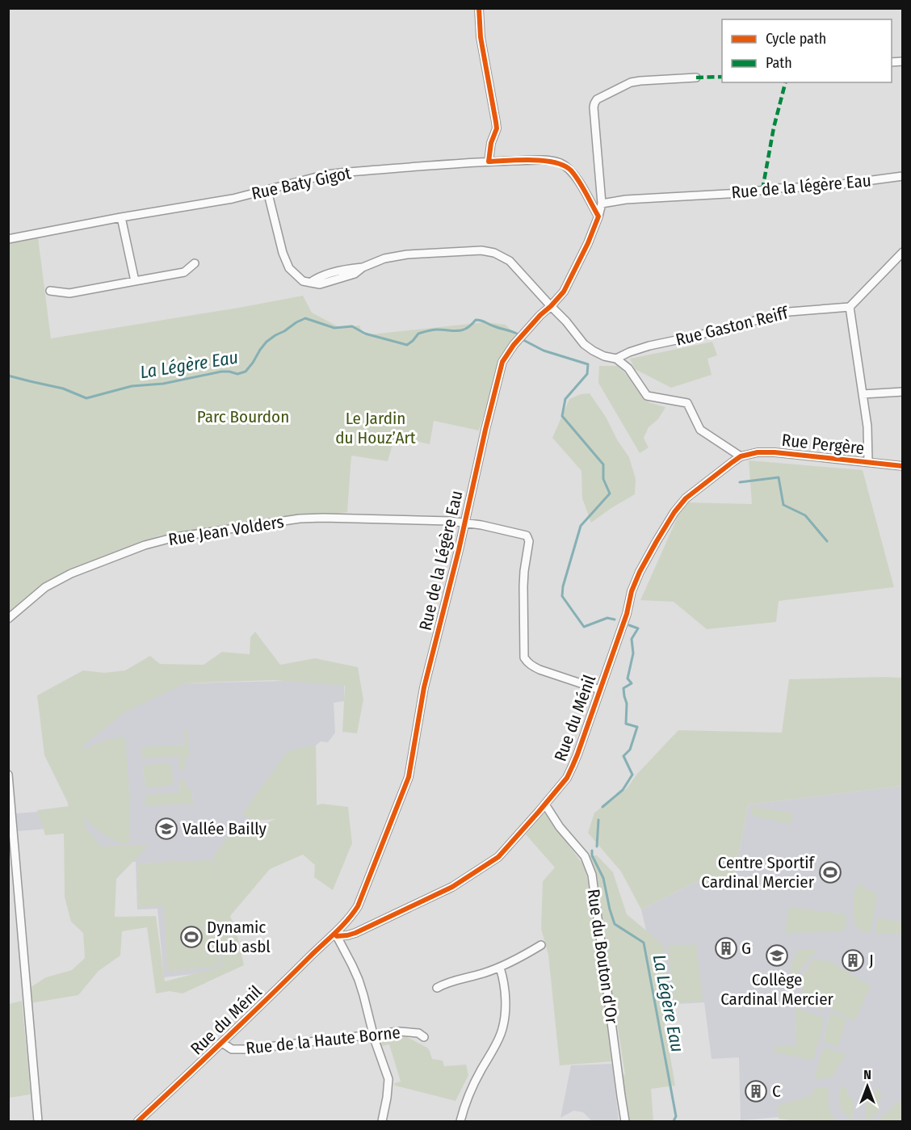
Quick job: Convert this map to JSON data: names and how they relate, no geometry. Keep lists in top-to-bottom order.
{
  "streets": {
    "street": [
      "Rue Baty Gigot",
      "Rue de la légère Eau",
      "Rue Gaston Reiff",
      "Rue Pergère",
      "Rue Jean Volders",
      "Rue de la Légère Eau",
      "Rue du Ménil",
      "Rue du Bouton d'Or",
      "Rue de la Haute Borne"
    ]
  },
  "crossings": [
    ["Rue Baty Gigot", "Rue de la Légère Eau"],
    ["Rue de la légère Eau", "Rue de la Légère Eau"],
    ["Rue Pergère", "Rue du Ménil"],
    ["Rue Jean Volders", "Rue de la Légère Eau"],
    ["Rue Jean Volders", "Rue du Ménil"],
    ["Rue de la Légère Eau", "Rue du Ménil"],
    ["Rue du Ménil", "Rue du Bouton d'Or"],
    ["Rue du Ménil", "Rue de la Haute Borne"]
  ],
  "water": ["La Légère Eau"],
  "parks": ["Parc Bourdon", "Le Jardin du Houz’Art"],
  "places": {
    "school or university": ["Vallée Bailly", "Collège Cardinal Mercier"],
    "sports": ["Centre Sportif Cardinal Mercier", "Dynamic Club asbl"],
    "building": ["G", "J", "C"]
  },
  "legend": ["Cycle path", "Path"],
  "north": "top"
}
